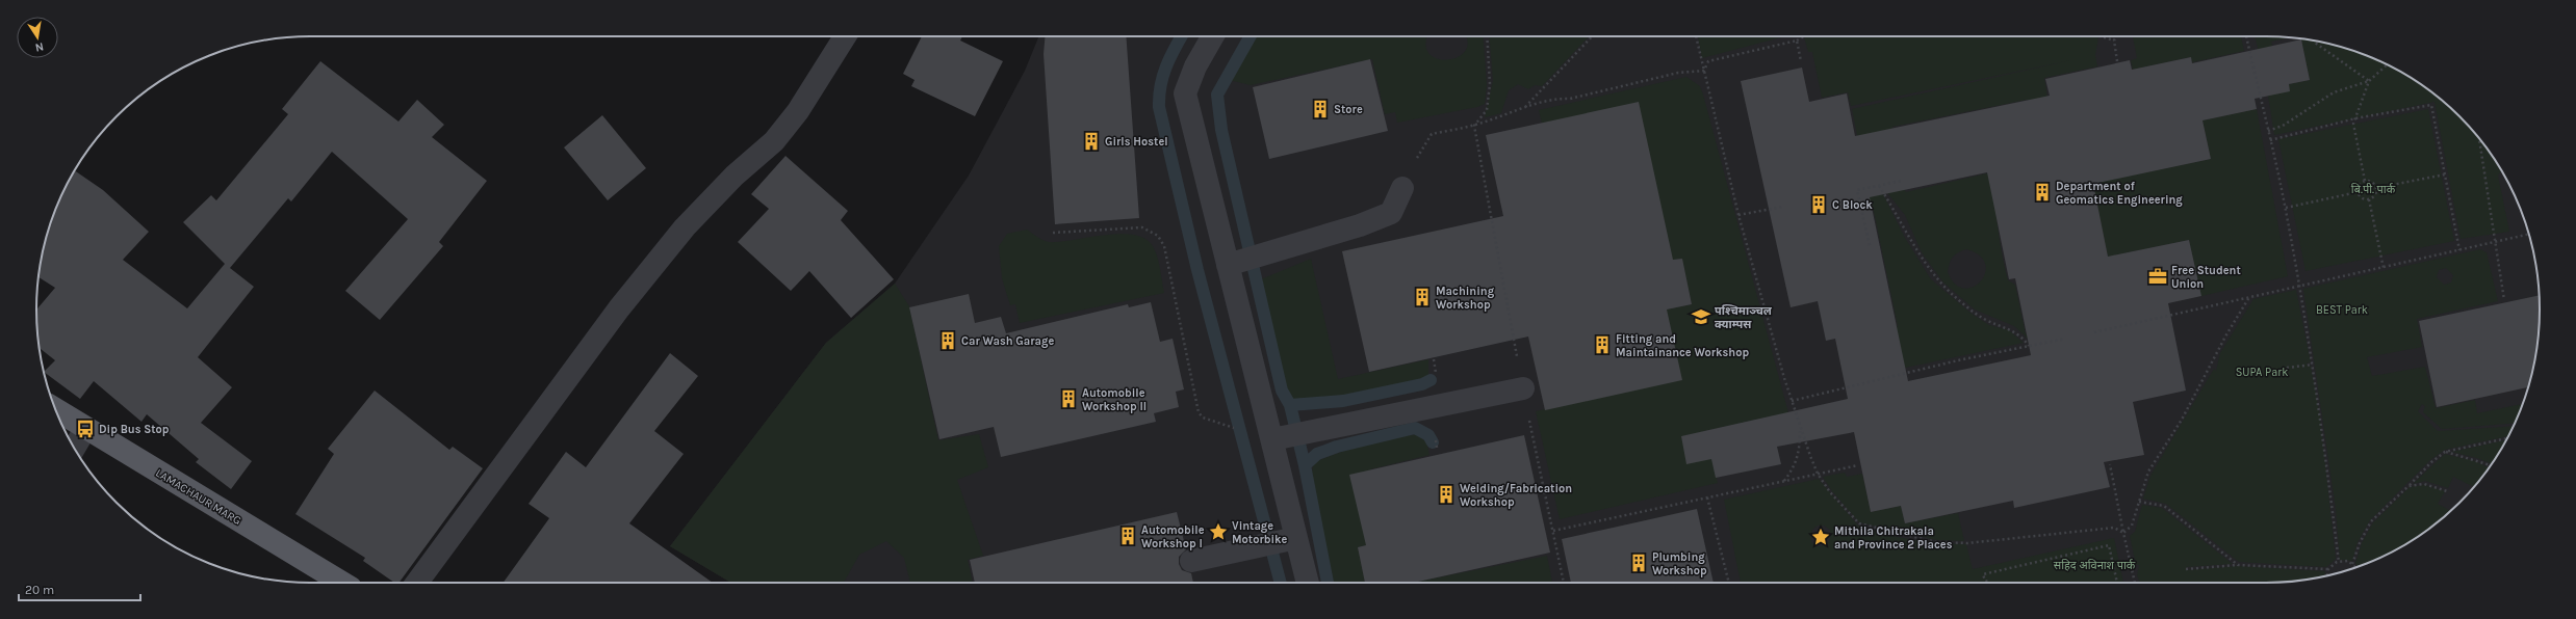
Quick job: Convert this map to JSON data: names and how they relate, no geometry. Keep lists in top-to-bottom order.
{
  "streets": {
    "main road": ["LAMACHAUR MARG"]
  },
  "parks": [
    "बि.पी. पार्क",
    "BEST Park",
    "SUPA Park",
    "सहिद अविनाश पार्क"
  ],
  "places": {
    "building": [
      "Store",
      "Girls Hostel",
      "Department of Geomatics Engineering",
      "C Block",
      "Machining Workshop",
      "Car Wash Garage",
      "Fitting and Maintainance Workshop",
      "Automobile Workshop II",
      "Welding/Fabrication Workshop",
      "Automobile Workshop I",
      "Plumbing Workshop"
    ],
    "office": ["Free Student Union"],
    "school or university": ["पश्‍चिमाञ्‍चल क्याम्पस"],
    "bus stop": ["Dip Bus Stop"],
    "place": ["Vintage Motorbike", "Mithila Chitrakala and Province 2 Places"]
  },
  "scale_bar": "20 m",
  "north": "bottom"
}
